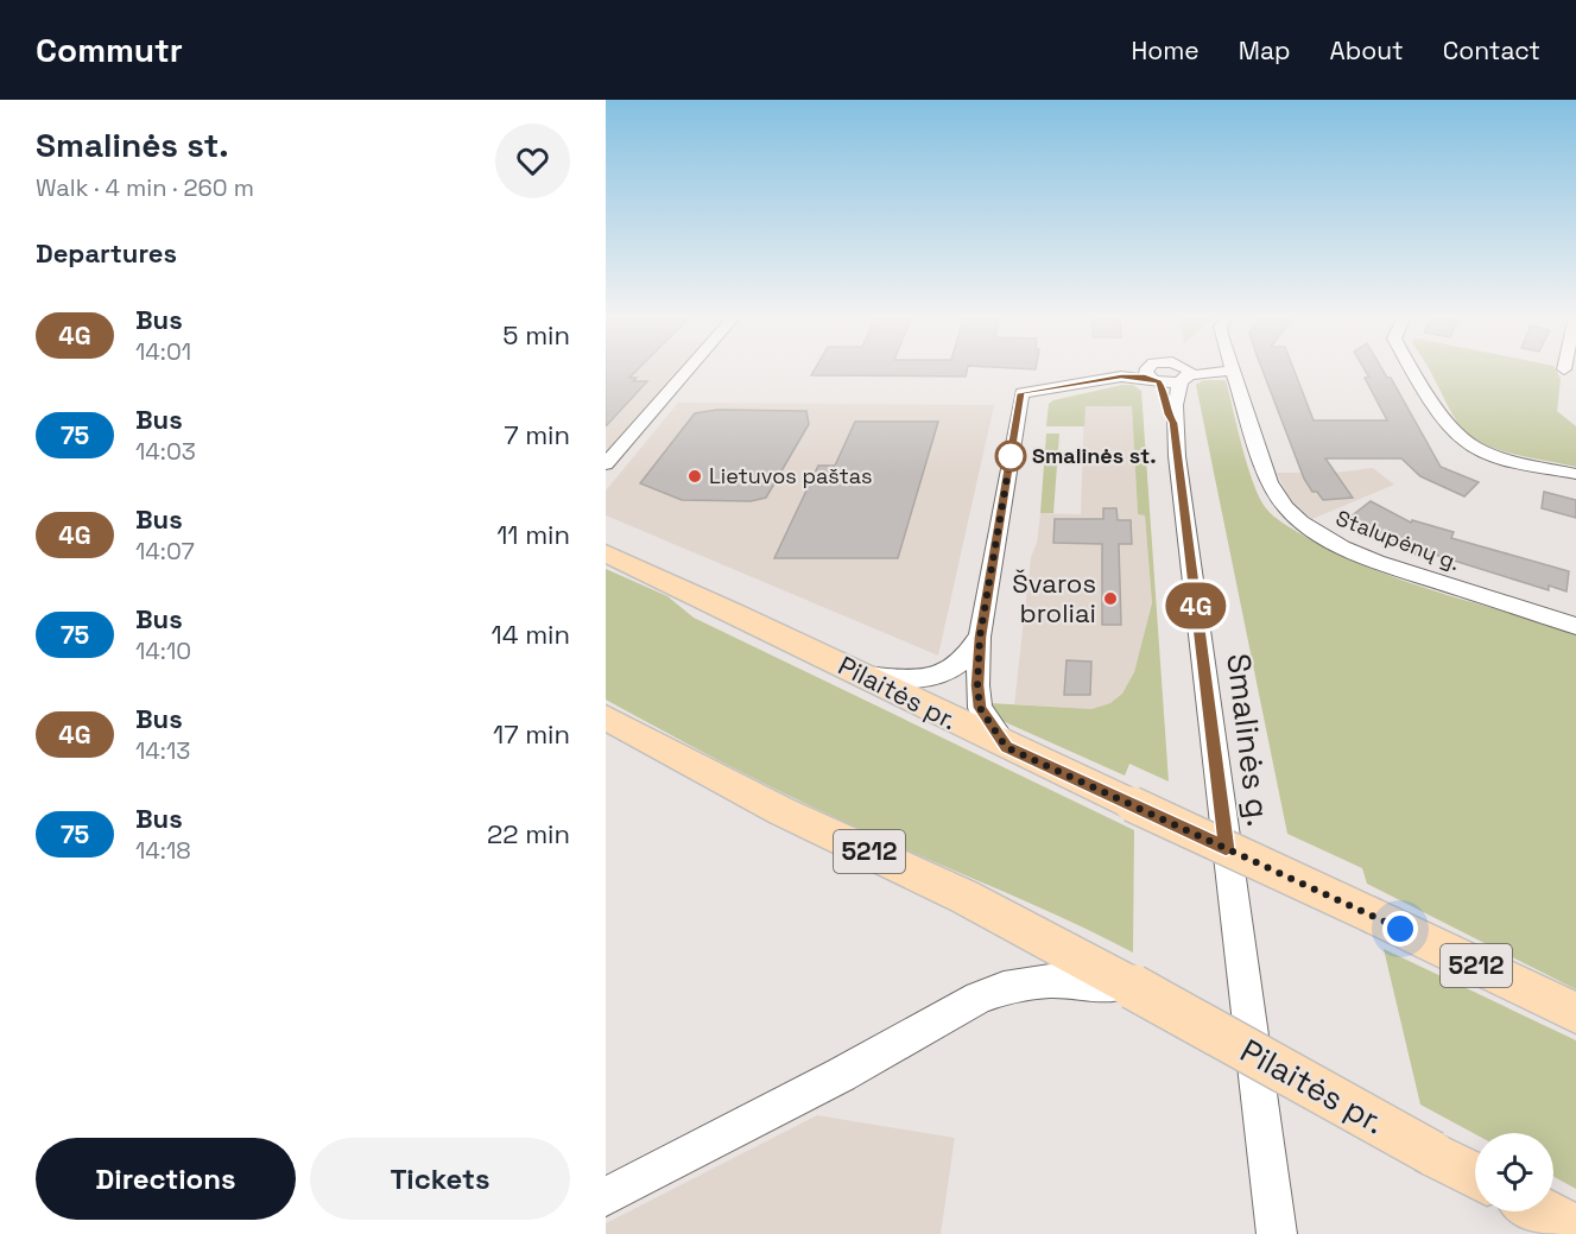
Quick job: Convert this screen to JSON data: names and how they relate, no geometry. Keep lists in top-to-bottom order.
{
  "streets": {
    "main road": ["Pilaitės pr.", "5212"],
    "street": ["Stalupėnų g.", "Smalinės g."]
  },
  "places": ["Smalinės st.", "Lietuvos paštas", "Švaros broliai"],
  "lines": ["bus line 4G"],
  "page": {
    "header": "Commutr",
    "nav": [
      "Home",
      "Map",
      "About",
      "Contact"
    ],
    "heading": [
      ["Smalinės st.", "Walk · 4 min · 260 m"],
      "Departures"
    ],
    "on_map": "4G",
    "list": [
      {
        "mark": "4G",
        "name": "Bus",
        "note": "14:01",
        "value": "5 min"
      },
      {
        "mark": "75",
        "name": "Bus",
        "note": "14:03",
        "value": "7 min"
      },
      {
        "mark": "4G",
        "name": "Bus",
        "note": "14:07",
        "value": "11 min"
      },
      {
        "mark": "75",
        "name": "Bus",
        "note": "14:10",
        "value": "14 min"
      },
      {
        "mark": "4G",
        "name": "Bus",
        "note": "14:13",
        "value": "17 min"
      },
      {
        "mark": "75",
        "name": "Bus",
        "note": "14:18",
        "value": "22 min"
      }
    ],
    "buttons": ["Directions", "Tickets"]
  }
}
